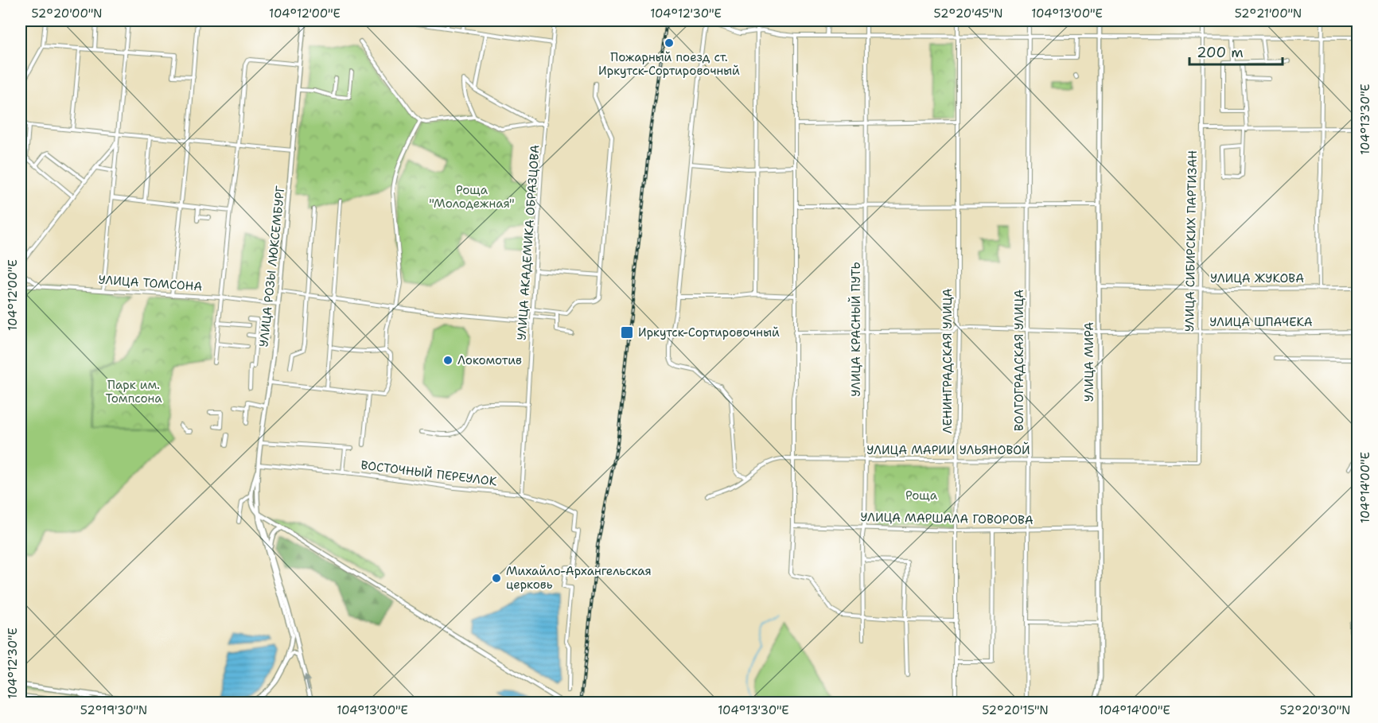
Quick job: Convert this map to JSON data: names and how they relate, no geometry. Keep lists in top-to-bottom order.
{
  "streets": {
    "main road": ["УЛИЦА РОЗЫ ЛЮКСЕМБУРГ", "УЛИЦА МИРА"],
    "street": [
      "УЛИЦА СИБИРСКИХ ПАРТИЗАН",
      "УЛИЦА АКАДЕМИКА ОБРАЗЦОВА",
      "УЛИЦА ЖУКОВА",
      "УЛИЦА ТОМСОНА",
      "УЛИЦА ШПАЧЕКА",
      "УЛИЦА КРАСНЫЙ ПУТЬ",
      "ВОЛГОГРАДСКАЯ УЛИЦА",
      "ЛЕНИНГРАДСКАЯ УЛИЦА",
      "УЛИЦА МАРИИ УЛЬЯНОВОЙ",
      "ВОСТОЧНЫЙ ПЕРЕУЛОК",
      "УЛИЦА МАРШАЛА ГОВОРОВА"
    ]
  },
  "crossings": [
    ["УЛИЦА СИБИРСКИХ ПАРТИЗАН", "УЛИЦА ЖУКОВА"],
    ["УЛИЦА СИБИРСКИХ ПАРТИЗАН", "УЛИЦА ШПАЧЕКА"],
    ["УЛИЦА СИБИРСКИХ ПАРТИЗАН", "УЛИЦА МАРИИ УЛЬЯНОВОЙ"],
    ["УЛИЦА АКАДЕМИКА ОБРАЗЦОВА", "ВОСТОЧНЫЙ ПЕРЕУЛОК"],
    ["УЛИЦА РОЗЫ ЛЮКСЕМБУРГ", "УЛИЦА ТОМСОНА"],
    ["УЛИЦА РОЗЫ ЛЮКСЕМБУРГ", "ВОСТОЧНЫЙ ПЕРЕУЛОК"],
    ["УЛИЦА ЖУКОВА", "УЛИЦА МИРА"],
    ["УЛИЦА ШПАЧЕКА", "УЛИЦА КРАСНЫЙ ПУТЬ"],
    ["УЛИЦА ШПАЧЕКА", "ВОЛГОГРАДСКАЯ УЛИЦА"],
    ["УЛИЦА ШПАЧЕКА", "ЛЕНИНГРАДСКАЯ УЛИЦА"],
    ["УЛИЦА ШПАЧЕКА", "УЛИЦА МИРА"],
    ["УЛИЦА КРАСНЫЙ ПУТЬ", "УЛИЦА МАРИИ УЛЬЯНОВОЙ"],
    ["УЛИЦА КРАСНЫЙ ПУТЬ", "УЛИЦА МАРШАЛА ГОВОРОВА"],
    ["ВОЛГОГРАДСКАЯ УЛИЦА", "УЛИЦА МАРИИ УЛЬЯНОВОЙ"],
    ["ВОЛГОГРАДСКАЯ УЛИЦА", "УЛИЦА МАРШАЛА ГОВОРОВА"],
    ["ЛЕНИНГРАДСКАЯ УЛИЦА", "УЛИЦА МАРИИ УЛЬЯНОВОЙ"],
    ["ЛЕНИНГРАДСКАЯ УЛИЦА", "УЛИЦА МАРШАЛА ГОВОРОВА"],
    ["УЛИЦА МИРА", "УЛИЦА МАРИИ УЛЬЯНОВОЙ"],
    ["УЛИЦА МИРА", "УЛИЦА МАРШАЛА ГОВОРОВА"]
  ],
  "parks": ["Роща \"Молодежная\"", "Парк им. Томпсона", "Роща"],
  "places": {
    "other": ["Пожарный поезд ст. Иркутск-Сортировочный", "Локомотив", "Михайло-Архангельская церковь"],
    "transit": ["Иркутск-Сортировочный"]
  },
  "scale_bar": "200 m",
  "coordinates": [
    "52°20'00\"N",
    "104°12'00\"E",
    "104°12'30\"E",
    "52°20'45\"N",
    "104°13'00\"E",
    "52°21'00\"N",
    "104°13'30\"E",
    "104°14'00\"E",
    "52°19'30\"N",
    "52°20'15\"N",
    "52°20'30\"N"
  ]
}
